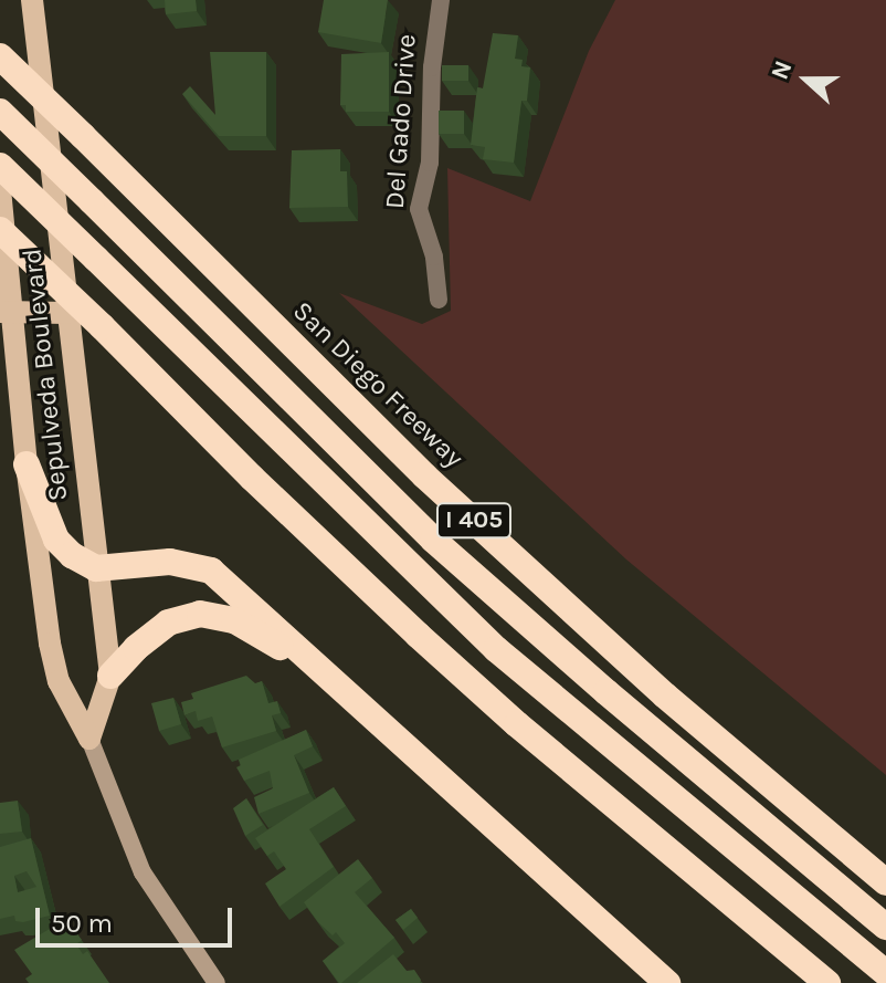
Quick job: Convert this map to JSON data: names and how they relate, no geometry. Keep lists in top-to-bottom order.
{
  "streets": {
    "highway": ["San Diego Freeway", "I 405"],
    "main road": ["Sepulveda Boulevard"],
    "street": ["Del Gado Drive"]
  },
  "scale_bar": "50 m",
  "north": "left"
}
